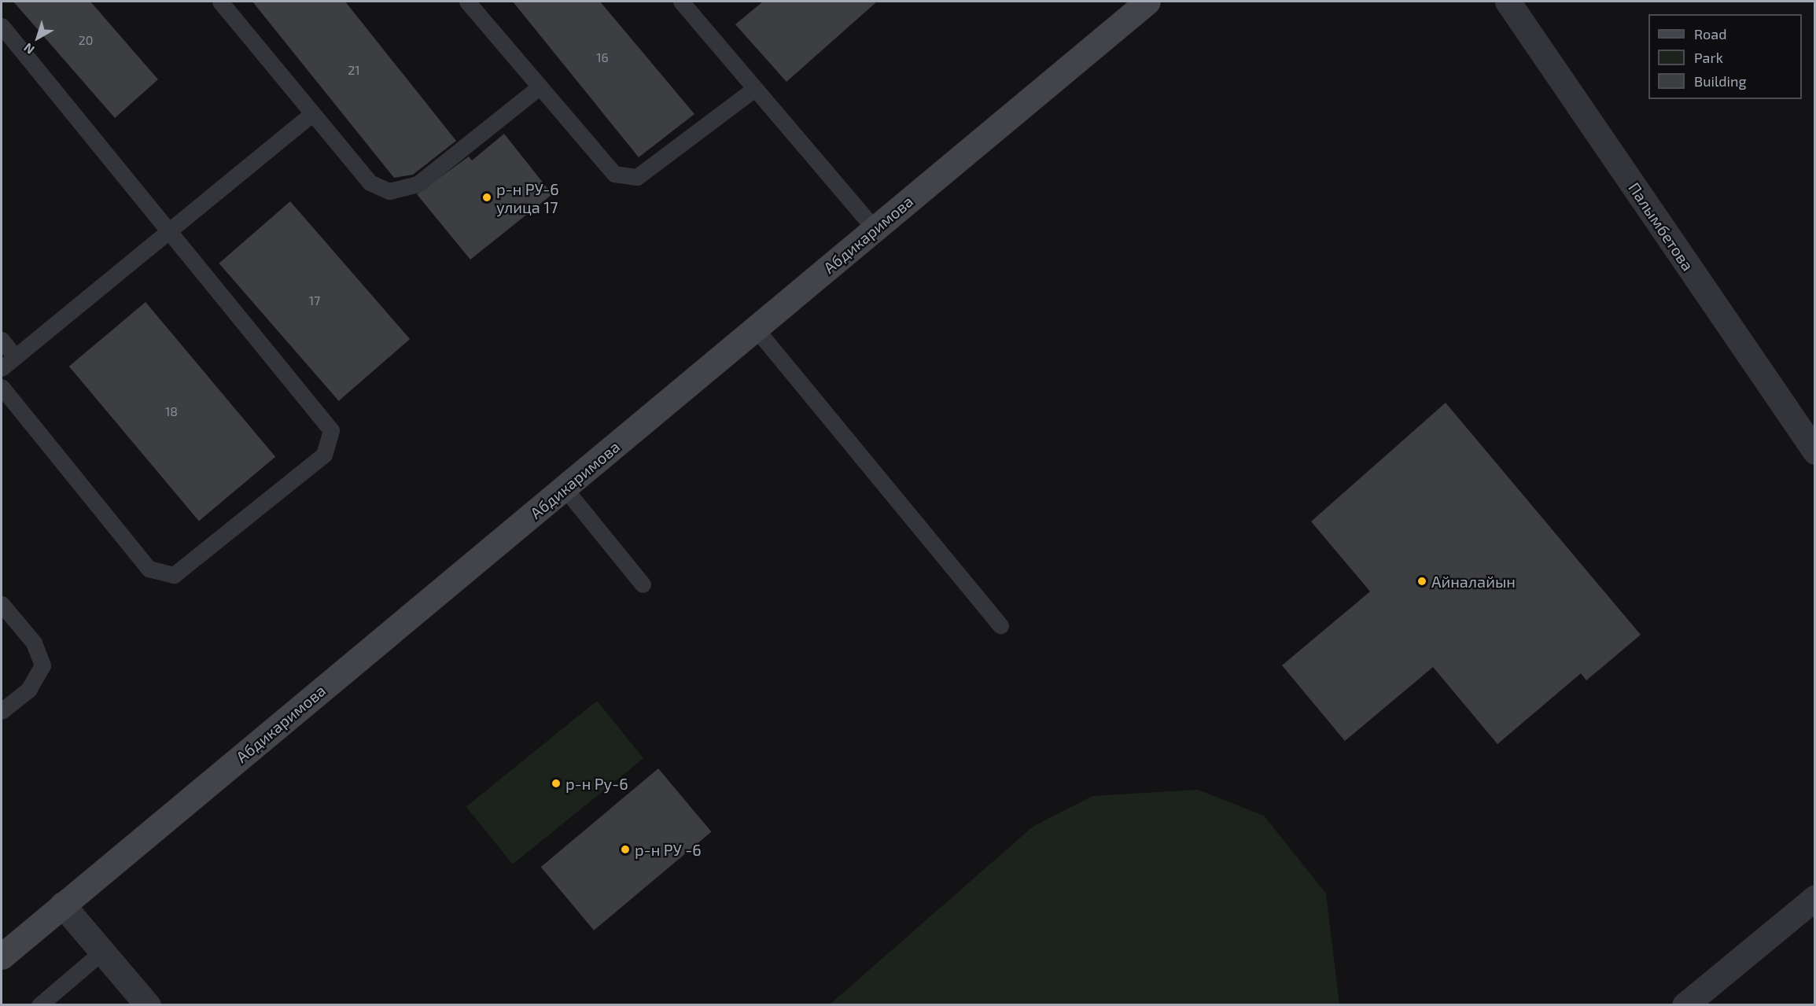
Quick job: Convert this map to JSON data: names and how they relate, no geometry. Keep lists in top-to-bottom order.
{
  "streets": {
    "main road": ["Абдикаримова"],
    "street": ["Палымбетова"]
  },
  "places": [
    "р-н РУ-6 улица 17",
    "Айналайын",
    "р-н Ру-6",
    "р-н РУ -6"
  ],
  "house_numbers": [
    "20",
    "16",
    "21",
    "17",
    "18"
  ],
  "legend": ["Road", "Park", "Building"],
  "north": "bottom left"
}
